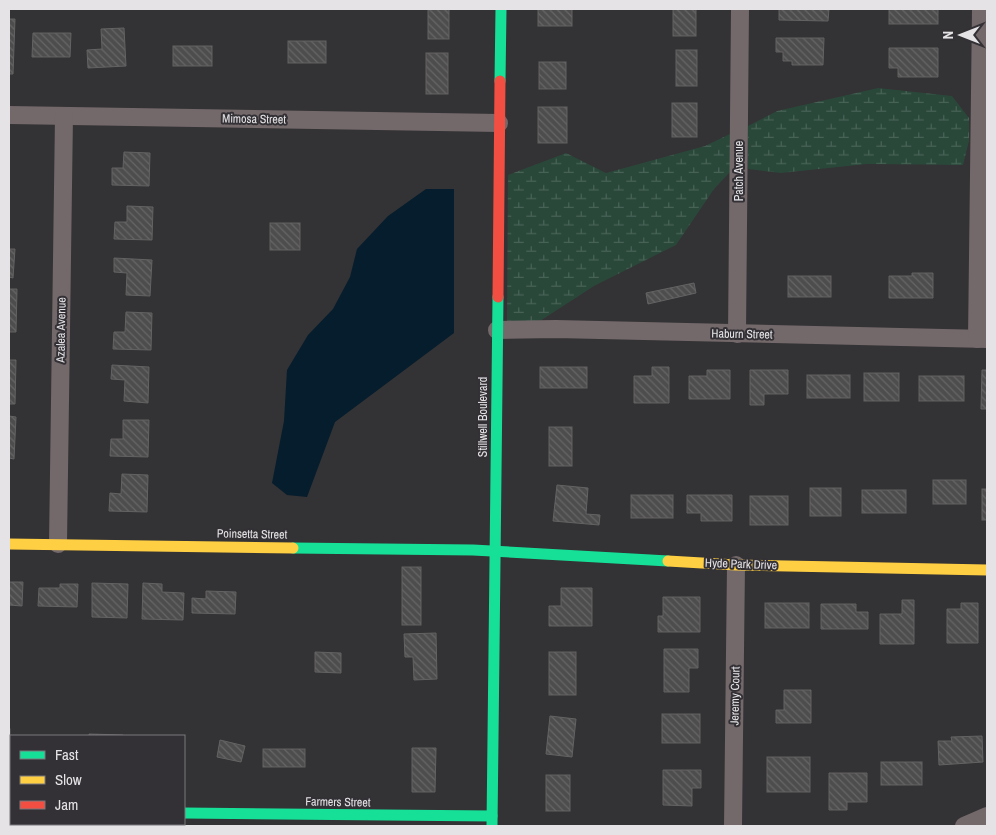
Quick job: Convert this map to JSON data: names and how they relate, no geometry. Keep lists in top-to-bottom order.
{
  "streets": {
    "street": [
      "Mimosa Street",
      "Patch Avenue",
      "Azalea Avenue",
      "Haburn Street",
      "Stillwell Boulevard",
      "Poinsetta Street",
      "Hyde Park Drive",
      "Jeremy Court",
      "Farmers Street"
    ]
  },
  "crossings": [
    ["Mimosa Street", "Azalea Avenue"],
    ["Mimosa Street", "Stillwell Boulevard"],
    ["Patch Avenue", "Haburn Street"],
    ["Azalea Avenue", "Poinsetta Street"],
    ["Haburn Street", "Stillwell Boulevard"],
    ["Stillwell Boulevard", "Poinsetta Street"],
    ["Stillwell Boulevard", "Hyde Park Drive"],
    ["Stillwell Boulevard", "Farmers Street"],
    ["Poinsetta Street", "Hyde Park Drive"],
    ["Hyde Park Drive", "Jeremy Court"]
  ],
  "legend": ["Fast", "Slow", "Jam"],
  "north": "left"
}
